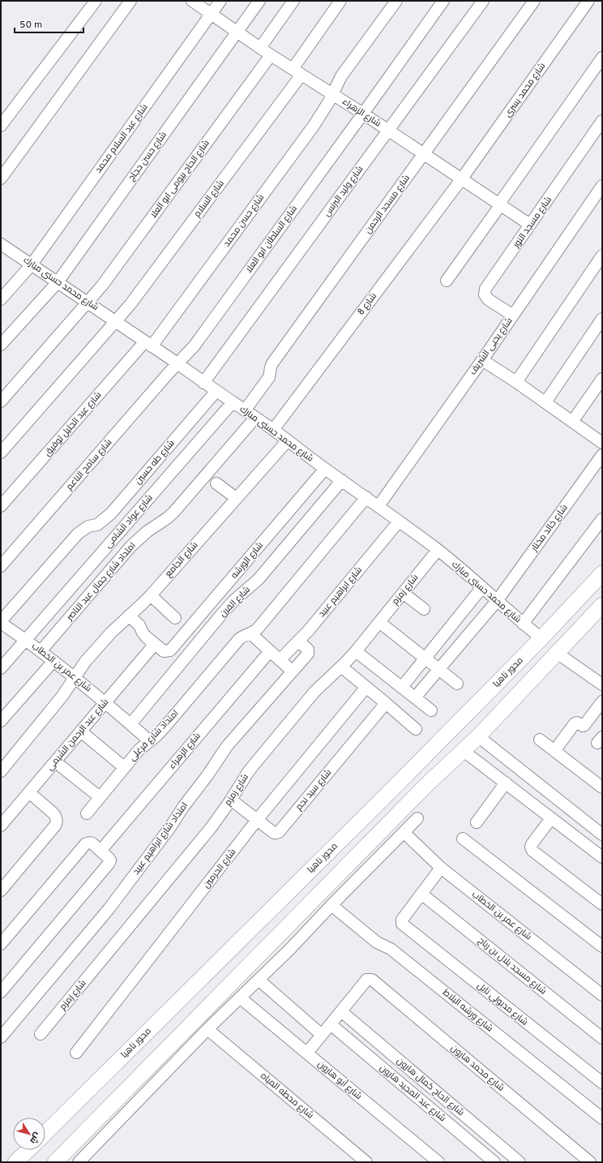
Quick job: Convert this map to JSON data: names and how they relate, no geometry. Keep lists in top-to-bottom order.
{
  "streets": {
    "main road": ["محور ناهيا"],
    "street": [
      "شارع محمد يسرى",
      "شارع الزهراء",
      "شارع عبد السلام محمد",
      "شارع حسن حجاج",
      "شارع الحاج بيومى ابو العلا",
      "شارع وليد البرنس",
      "شارع السلام",
      "شارع مسجد الرحمن",
      "شارع حسن محمد",
      "شارع مسجد النور",
      "شارع السلطان ابو العلا",
      "شارع محمد حسنى مبارك",
      "شارع 8",
      "شارع يحيى الشريف",
      "شارع عبد الجليل توفيق",
      "شارع طه حسين",
      "شارع سامح الناعم",
      "شارع عواد الشامى",
      "شارع خالد مختار",
      "شارع الجامع",
      "شارع الورشه",
      "امتداد شارع جمال عبد الناصر",
      "شارع زمزم",
      "شارع ابراهيم عبيد",
      "شارع الفرن",
      "شارع عمر بن الخطاب",
      "شارع عبد الرحمن الشيمى",
      "امتداد شارع فرغلى",
      "شارع سيد نجم",
      "امتداد شارع ابراهيم عبيد",
      "شارع الحرمين",
      "شارع مسجد بلال بن رباح",
      "شارع مدبولي نايل",
      "شارع ورشه البلاط",
      "شارع محمد هارون",
      "شارع أبو هارون",
      "شارع الحاج كمال هارون",
      "شارع عبد المجيد هارون",
      "شارع محطه المياه"
    ]
  },
  "crossings": [
    ["شارع محمد يسرى", "شارع الزهراء"],
    ["شارع محمد يسرى", "شارع 8"],
    ["شارع الزهراء", "شارع عبد السلام محمد"],
    ["شارع الزهراء", "شارع حسن حجاج"],
    ["شارع الزهراء", "شارع الحاج بيومى ابو العلا"],
    ["شارع الزهراء", "شارع وليد البرنس"],
    ["شارع الزهراء", "شارع السلام"],
    ["شارع الزهراء", "شارع مسجد الرحمن"],
    ["شارع الزهراء", "شارع حسن محمد"],
    ["شارع الزهراء", "شارع مسجد النور"],
    ["شارع الزهراء", "شارع السلطان ابو العلا"],
    ["شارع الزهراء", "شارع 8"],
    ["شارع عبد السلام محمد", "شارع محمد حسنى مبارك"],
    ["شارع حسن حجاج", "شارع محمد حسنى مبارك"],
    ["شارع الحاج بيومى ابو العلا", "شارع محمد حسنى مبارك"],
    ["شارع وليد البرنس", "شارع محمد حسنى مبارك"],
    ["شارع السلام", "شارع محمد حسنى مبارك"],
    ["شارع مسجد الرحمن", "شارع محمد حسنى مبارك"],
    ["شارع حسن محمد", "شارع محمد حسنى مبارك"],
    ["شارع حسن محمد", "شارع عبد الجليل توفيق"],
    ["شارع مسجد النور", "شارع يحيى الشريف"],
    ["شارع السلطان ابو العلا", "شارع محمد حسنى مبارك"],
    ["شارع السلطان ابو العلا", "شارع سامح الناعم"],
    ["شارع محمد حسنى مبارك", "شارع 8"],
    ["شارع محمد حسنى مبارك", "شارع يحيى الشريف"],
    ["شارع محمد حسنى مبارك", "شارع عبد الجليل توفيق"],
    ["شارع محمد حسنى مبارك", "شارع طه حسين"],
    ["شارع محمد حسنى مبارك", "شارع سامح الناعم"],
    ["شارع محمد حسنى مبارك", "شارع عواد الشامى"],
    ["شارع محمد حسنى مبارك", "شارع خالد مختار"],
    ["شارع محمد حسنى مبارك", "شارع الجامع"],
    ["شارع محمد حسنى مبارك", "شارع الورشه"],
    ["شارع محمد حسنى مبارك", "امتداد شارع جمال عبد الناصر"],
    ["شارع محمد حسنى مبارك", "شارع زمزم"],
    ["شارع محمد حسنى مبارك", "شارع ابراهيم عبيد"],
    ["شارع محمد حسنى مبارك", "شارع الفرن"],
    ["شارع محمد حسنى مبارك", "محور ناهيا"],
    ["شارع محمد حسنى مبارك", "امتداد شارع فرغلى"],
    ["شارع طه حسين", "شارع عمر بن الخطاب"],
    ["شارع عواد الشامى", "شارع عمر بن الخطاب"],
    ["شارع الجامع", "شارع عمر بن الخطاب"],
    ["شارع الورشه", "شارع عبد الرحمن الشيمى"],
    ["امتداد شارع جمال عبد الناصر", "شارع عمر بن الخطاب"],
    ["شارع زمزم", "شارع سيد نجم"],
    ["شارع ابراهيم عبيد", "امتداد شارع ابراهيم عبيد"],
    ["شارع الفرن", "شارع عمر بن الخطاب"],
    ["شارع عمر بن الخطاب", "شارع عبد الرحمن الشيمى"],
    ["شارع عمر بن الخطاب", "امتداد شارع فرغلى"],
    ["شارع سيد نجم", "شارع الحرمين"],
    ["شارع مسجد بلال بن رباح", "شارع مدبولي نايل"],
    ["شارع محمد هارون", "شارع الحاج كمال هارون"]
  ],
  "scale_bar": "50 m",
  "north": "bottom right"
}
